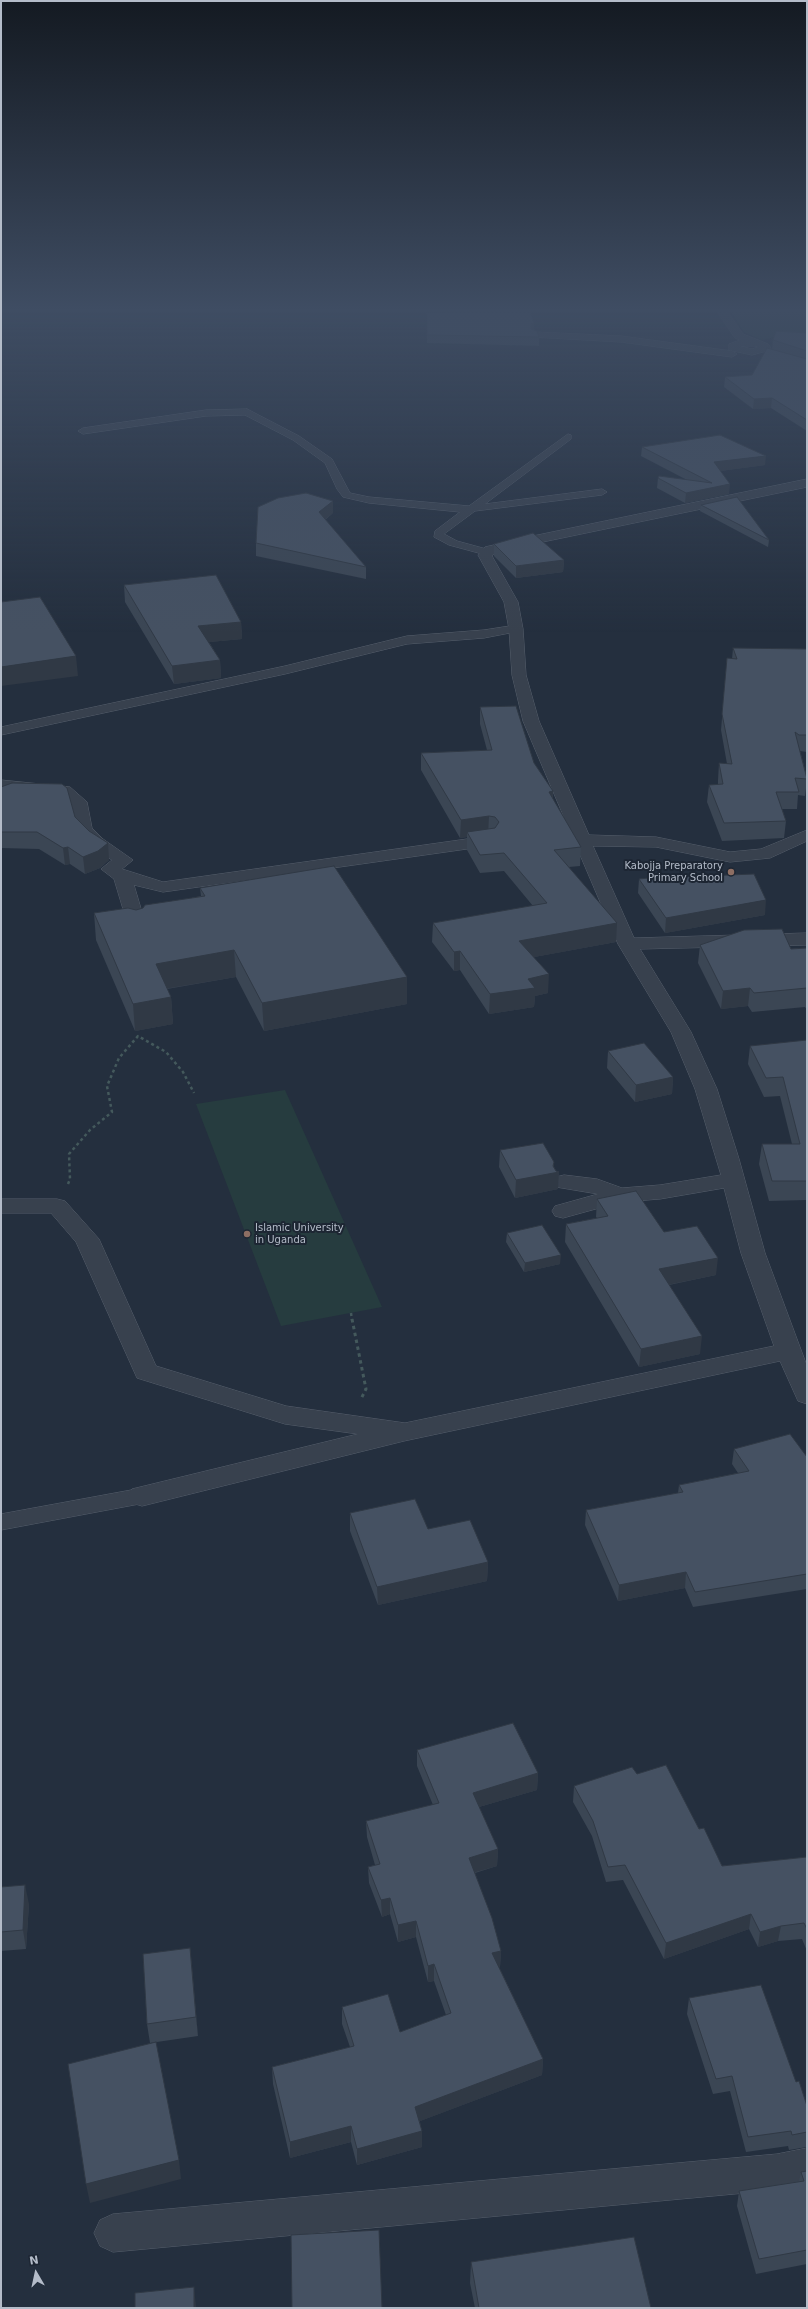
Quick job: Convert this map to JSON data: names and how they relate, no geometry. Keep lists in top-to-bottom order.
{
  "places": ["Kabojja Preparatory Primary School", "Islamic University in Uganda"],
  "north": "top"
}
